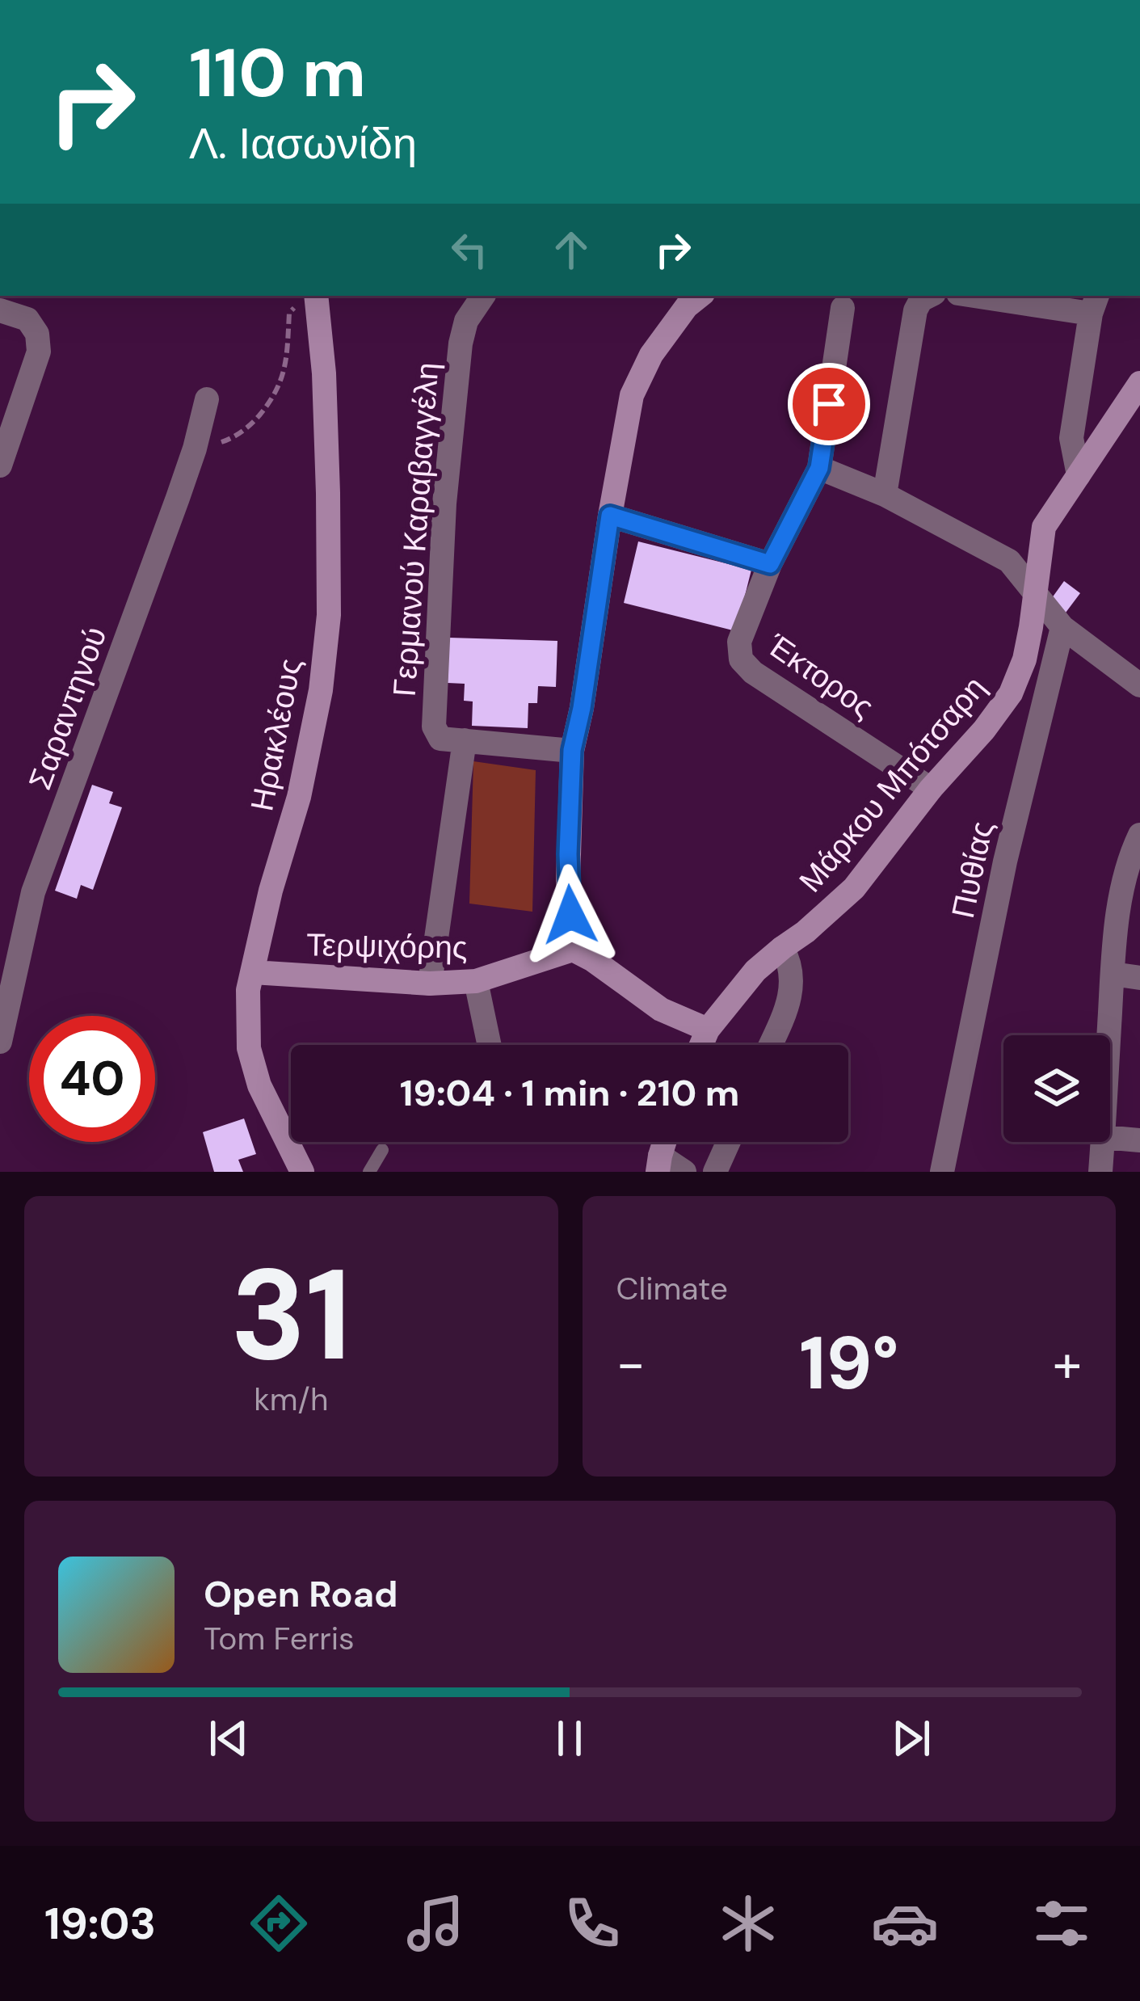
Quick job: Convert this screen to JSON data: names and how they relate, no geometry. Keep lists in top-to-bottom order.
{
  "streets": {
    "street": [
      "Γερμανού Καραβαγγέλη",
      "Έκτορος",
      "Σαραντηνού",
      "Ηρακλέους",
      "Μάρκου Μπότσαρη",
      "Πυθίας",
      "Τερψιχόρης"
    ]
  },
  "crossings": [
    ["Έκτορος", "Μάρκου Μπότσαρη"],
    ["Ηρακλέους", "Τερψιχόρης"]
  ],
  "page": {
    "turn": ["110 m", "Λ. Ιασωνίδη"],
    "limit": "40",
    "trip": "19:04 · 1 min · 210 m",
    "tile": [
      ["31", "km/h"],
      "Climate"
    ],
    "heat": ["−", "19°", "+"],
    "song": ["Open Road", "Tom Ferris"],
    "tabs": "19:03"
  }
}
